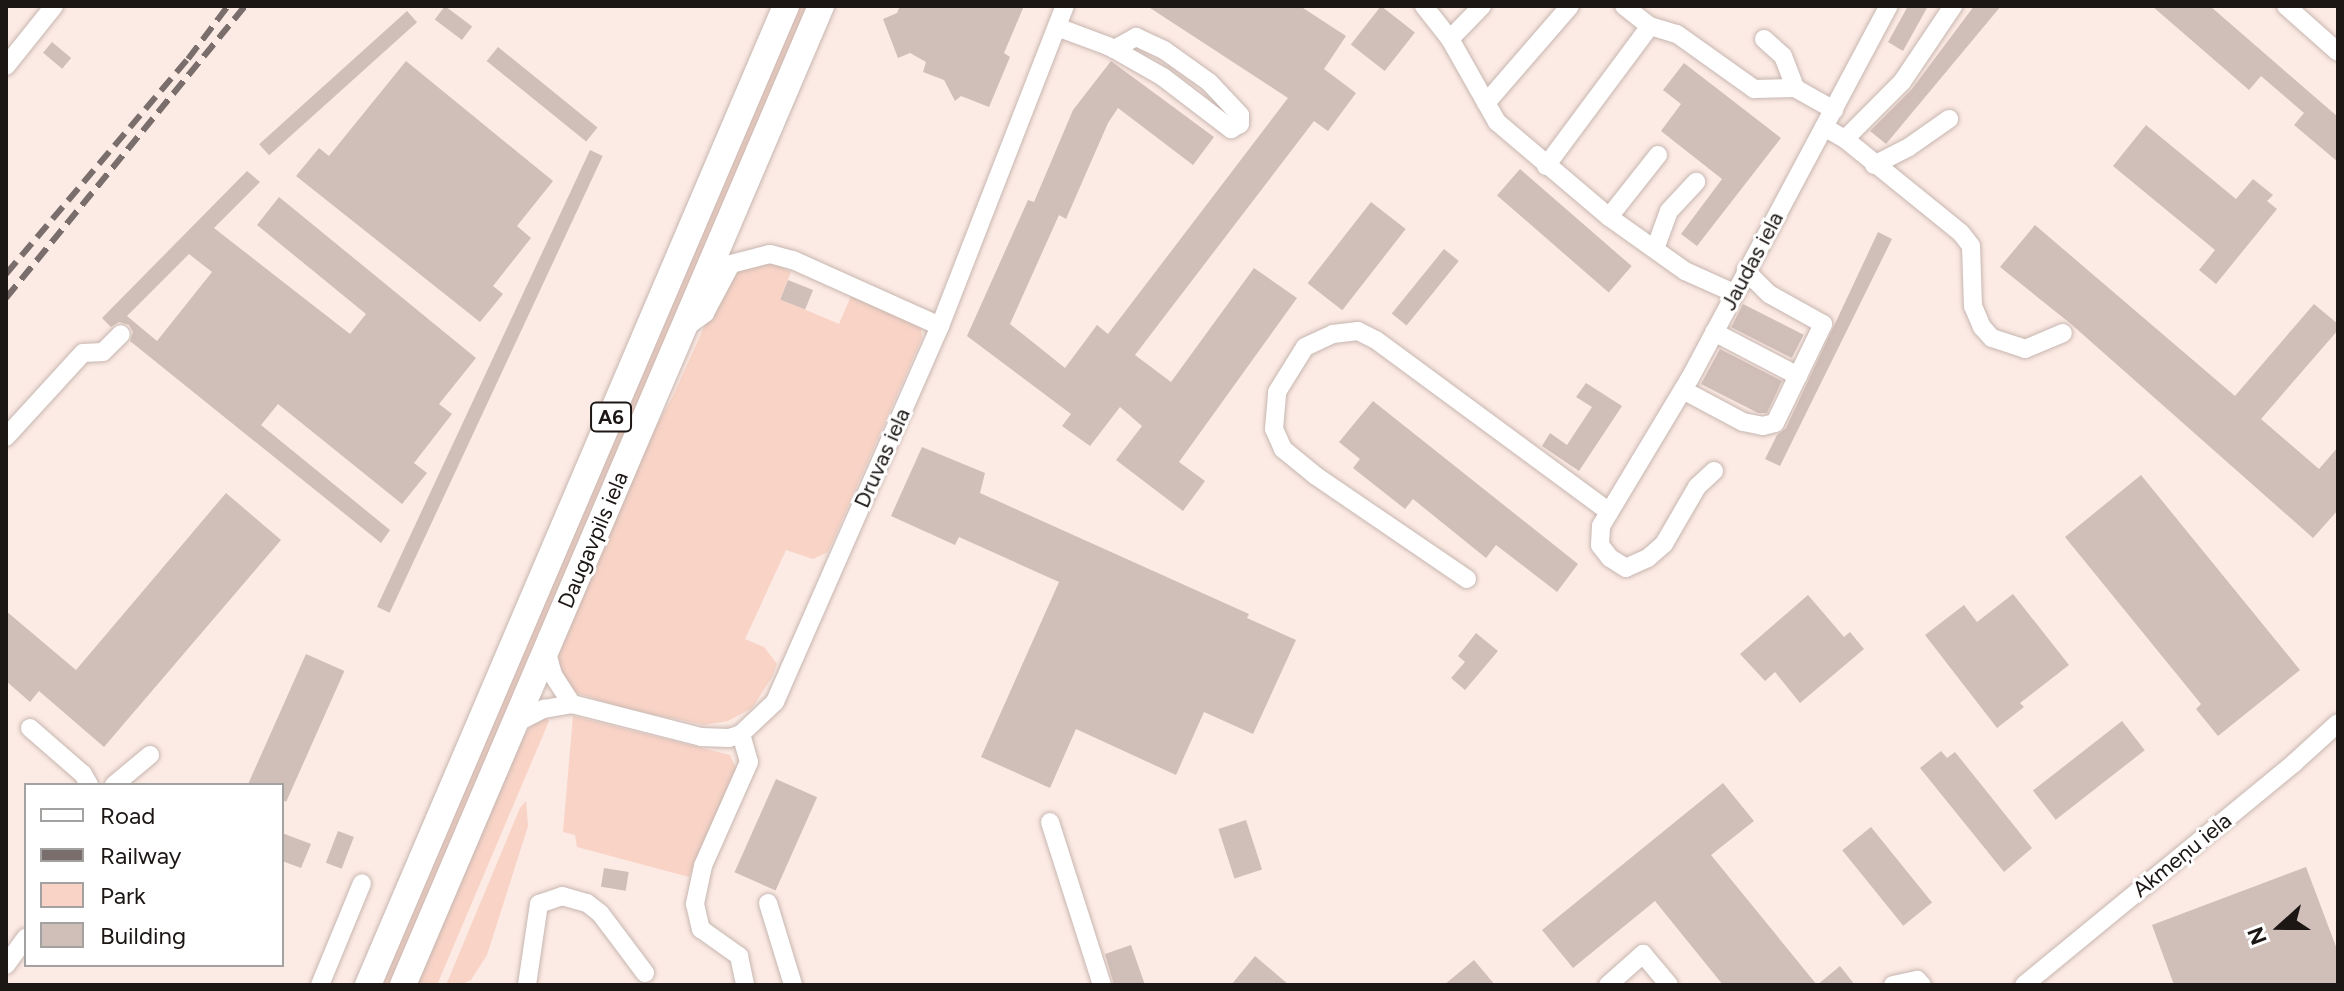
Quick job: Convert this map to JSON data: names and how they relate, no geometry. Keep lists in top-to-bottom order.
{
  "streets": {
    "highway": ["A6", "Daugavpils iela"],
    "street": ["Jaudas iela", "Druvas iela", "Akmeņu iela"]
  },
  "legend": [
    "Road",
    "Railway",
    "Park",
    "Building"
  ],
  "north": "left"
}
